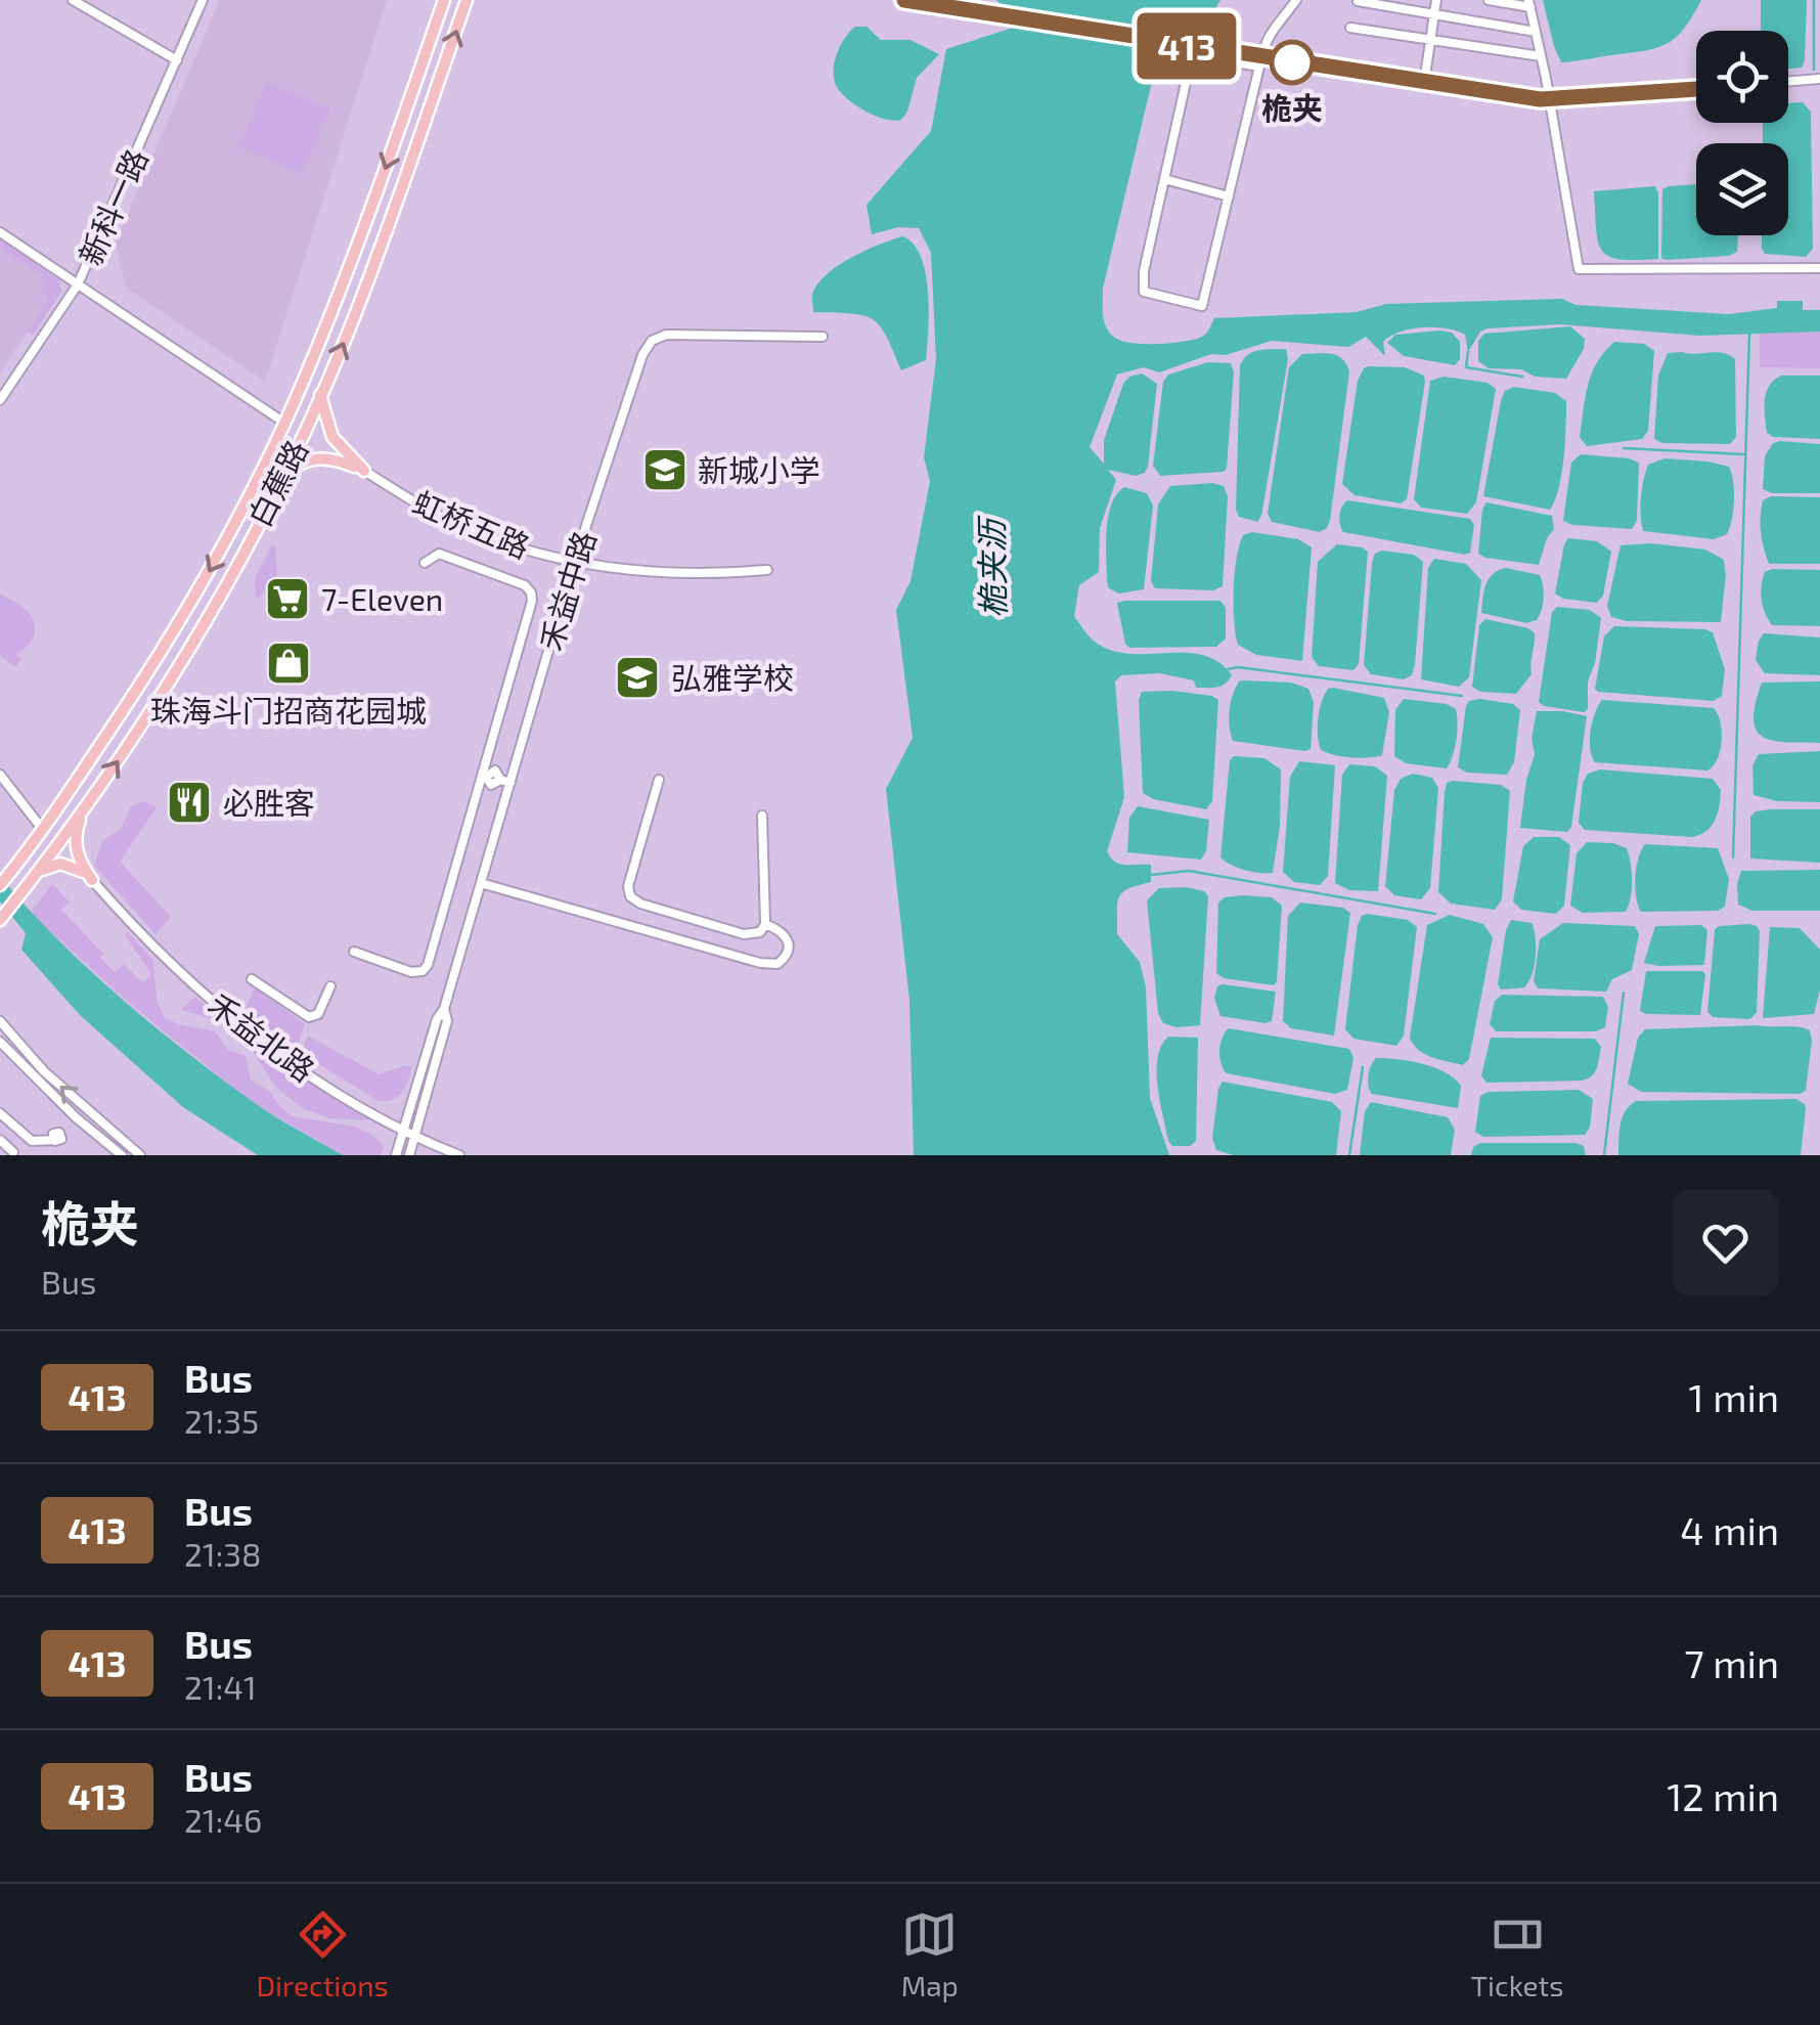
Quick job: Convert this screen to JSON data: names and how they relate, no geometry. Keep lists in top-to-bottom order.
{
  "streets": {
    "main road": ["白蕉路"],
    "street": [
      "新科一路",
      "虹桥五路",
      "禾益中路",
      "禾益北路"
    ]
  },
  "crossings": [
    ["虹桥五路", "禾益中路"],
    ["禾益中路", "禾益北路"]
  ],
  "water": ["桅夹沥"],
  "places": {
    "other": ["桅夹"],
    "school or university": ["新城小学", "弘雅学校"],
    "supermarket": ["7-Eleven"],
    "shop": ["珠海斗门招商花园城"],
    "restaurant": ["必胜客"]
  },
  "lines": ["bus line 413"],
  "page": {
    "on_map": "413",
    "heading": ["桅夹", "Bus"],
    "list": [
      {
        "mark": "413",
        "name": "Bus",
        "note": "21:35",
        "value": "1 min"
      },
      {
        "mark": "413",
        "name": "Bus",
        "note": "21:38",
        "value": "4 min"
      },
      {
        "mark": "413",
        "name": "Bus",
        "note": "21:41",
        "value": "7 min"
      },
      {
        "mark": "413",
        "name": "Bus",
        "note": "21:46",
        "value": "12 min"
      }
    ],
    "tabs": ["Directions", "Map", "Tickets"]
  }
}
